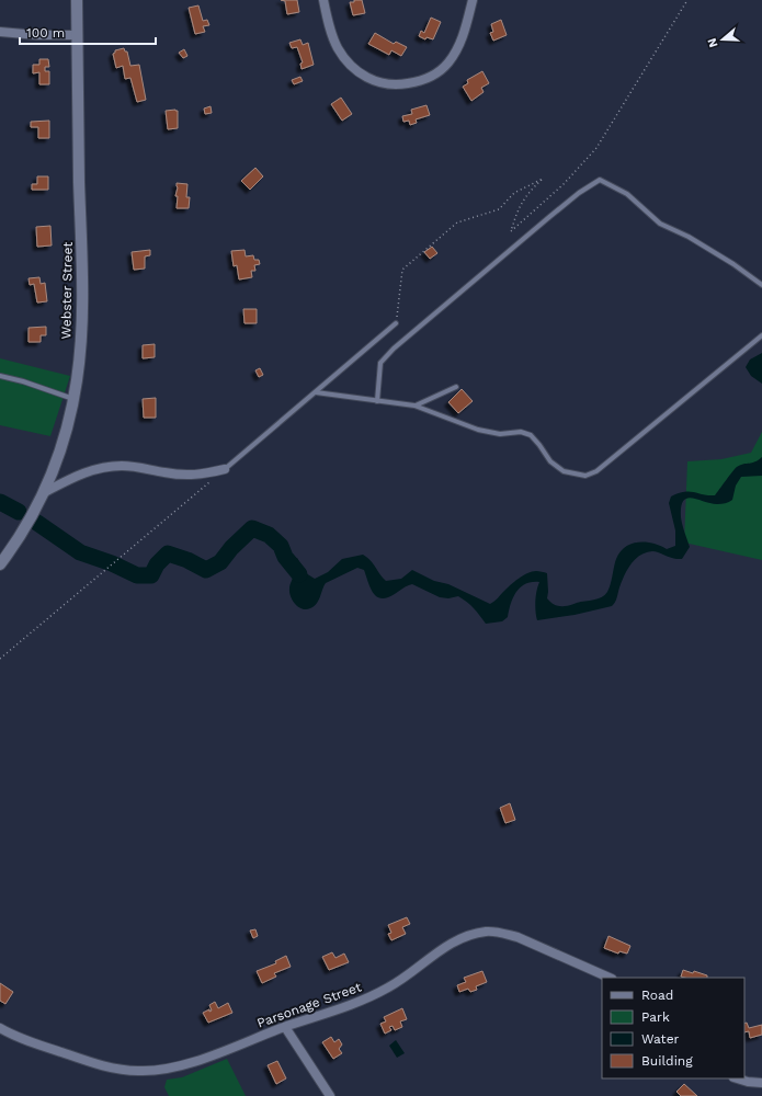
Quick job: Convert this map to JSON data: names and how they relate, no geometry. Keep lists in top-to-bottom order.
{
  "streets": {
    "street": ["Webster Street", "Parsonage Street"]
  },
  "legend": [
    "Road",
    "Park",
    "Water",
    "Building"
  ],
  "scale_bar": "100 m",
  "north": "left"
}
